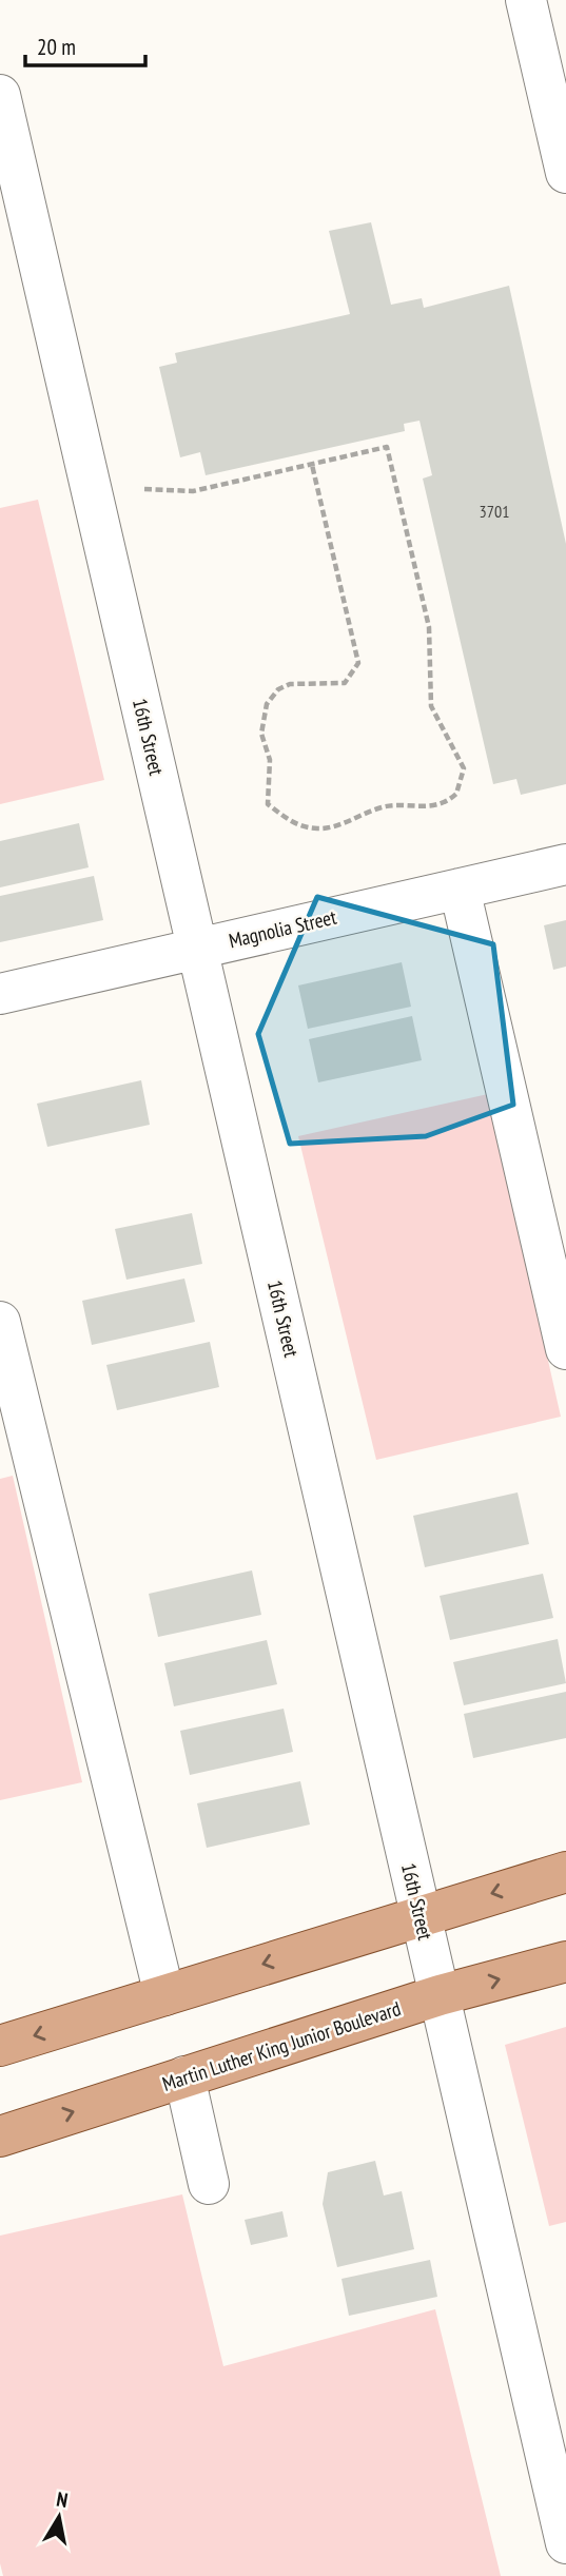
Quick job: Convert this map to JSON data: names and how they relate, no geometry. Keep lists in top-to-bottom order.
{
  "streets": {
    "main road": ["Martin Luther King Junior Boulevard"],
    "street": ["16th Street", "Magnolia Street"]
  },
  "crossings": [
    ["16th Street", "Magnolia Street"],
    ["16th Street", "Martin Luther King Junior Boulevard"]
  ],
  "house_numbers": ["3701"],
  "scale_bar": "20 m",
  "north": "top"
}
